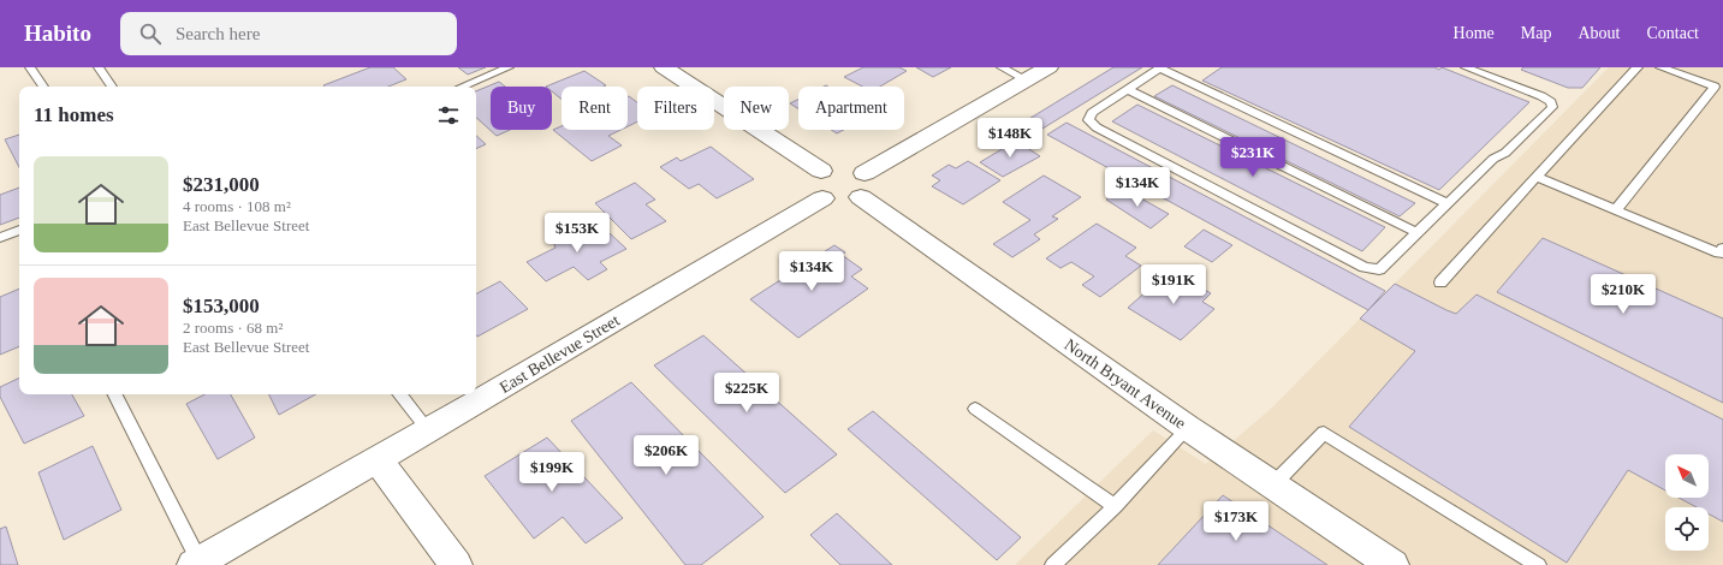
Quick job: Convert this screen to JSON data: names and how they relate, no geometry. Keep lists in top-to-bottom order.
{
  "streets": {
    "street": ["East Bellevue Street", "North Bryant Avenue"]
  },
  "crossings": [
    ["East Bellevue Street", "North Bryant Avenue"]
  ],
  "north": "top left",
  "page": {
    "header": "Habito",
    "search": "Search here",
    "nav": [
      "Home",
      "Map",
      "About",
      "Contact"
    ],
    "chip": [
      "Buy",
      "Rent",
      "Filters",
      "New",
      "Apartment"
    ],
    "heading": "11 homes",
    "price": [
      "$148K",
      "$231K",
      "$134K",
      "$153K",
      "$134K",
      "$191K",
      "$210K",
      "$225K",
      "$206K",
      "$199K",
      "$173K"
    ],
    "list": [
      {
        "name": "$231,000",
        "note": "4 rooms · 108 m² · East Bellevue Street"
      },
      {
        "name": "$153,000",
        "note": "2 rooms · 68 m² · East Bellevue Street"
      }
    ]
  }
}
